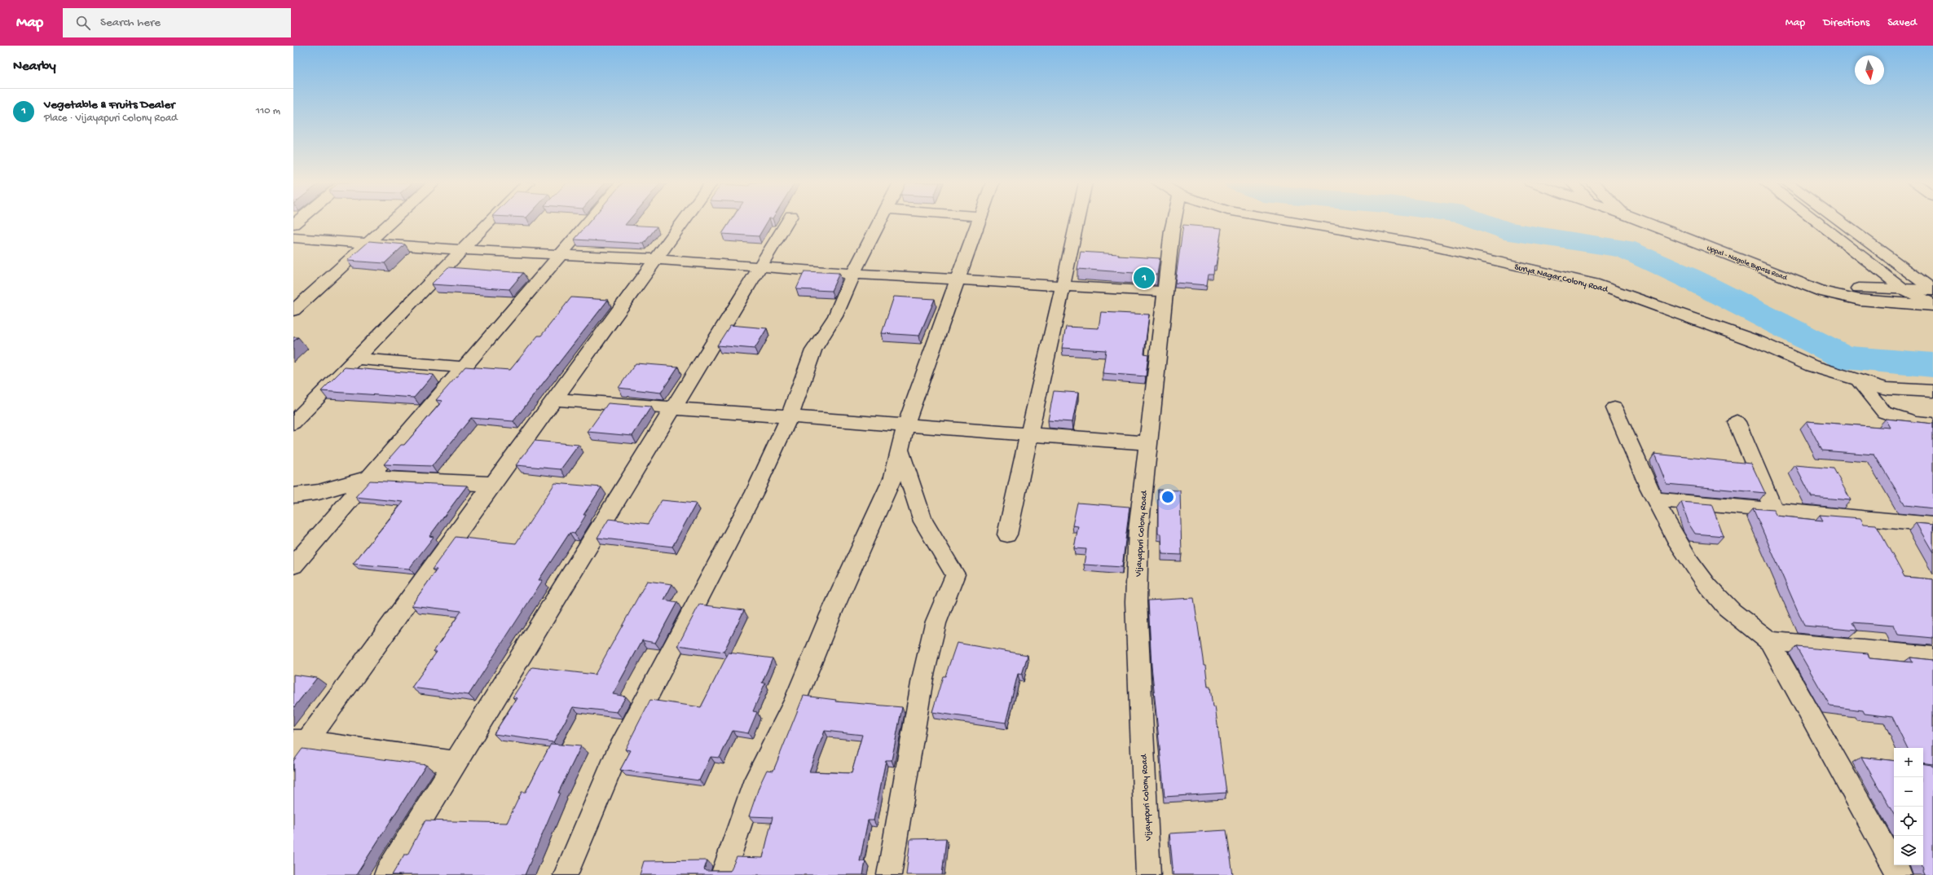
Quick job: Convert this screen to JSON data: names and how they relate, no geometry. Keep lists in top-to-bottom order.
{
  "streets": {
    "street": ["Uppal - Nagole Bypass Road", "Surya Nagar Colony Road", "Vijayapuri Colony Road"]
  },
  "north": "bottom",
  "page": {
    "header": "Map",
    "search": "Search here",
    "nav": ["Map", "Directions", "Saved"],
    "heading": "Nearby",
    "list": [
      {
        "mark": "1",
        "name": "Vegetable & Fruits Dealer",
        "note": "Place · Vijayapuri Colony Road",
        "value": "110 m"
      }
    ],
    "pins": "1",
    "map_buttons": ["+", "−"]
  }
}
